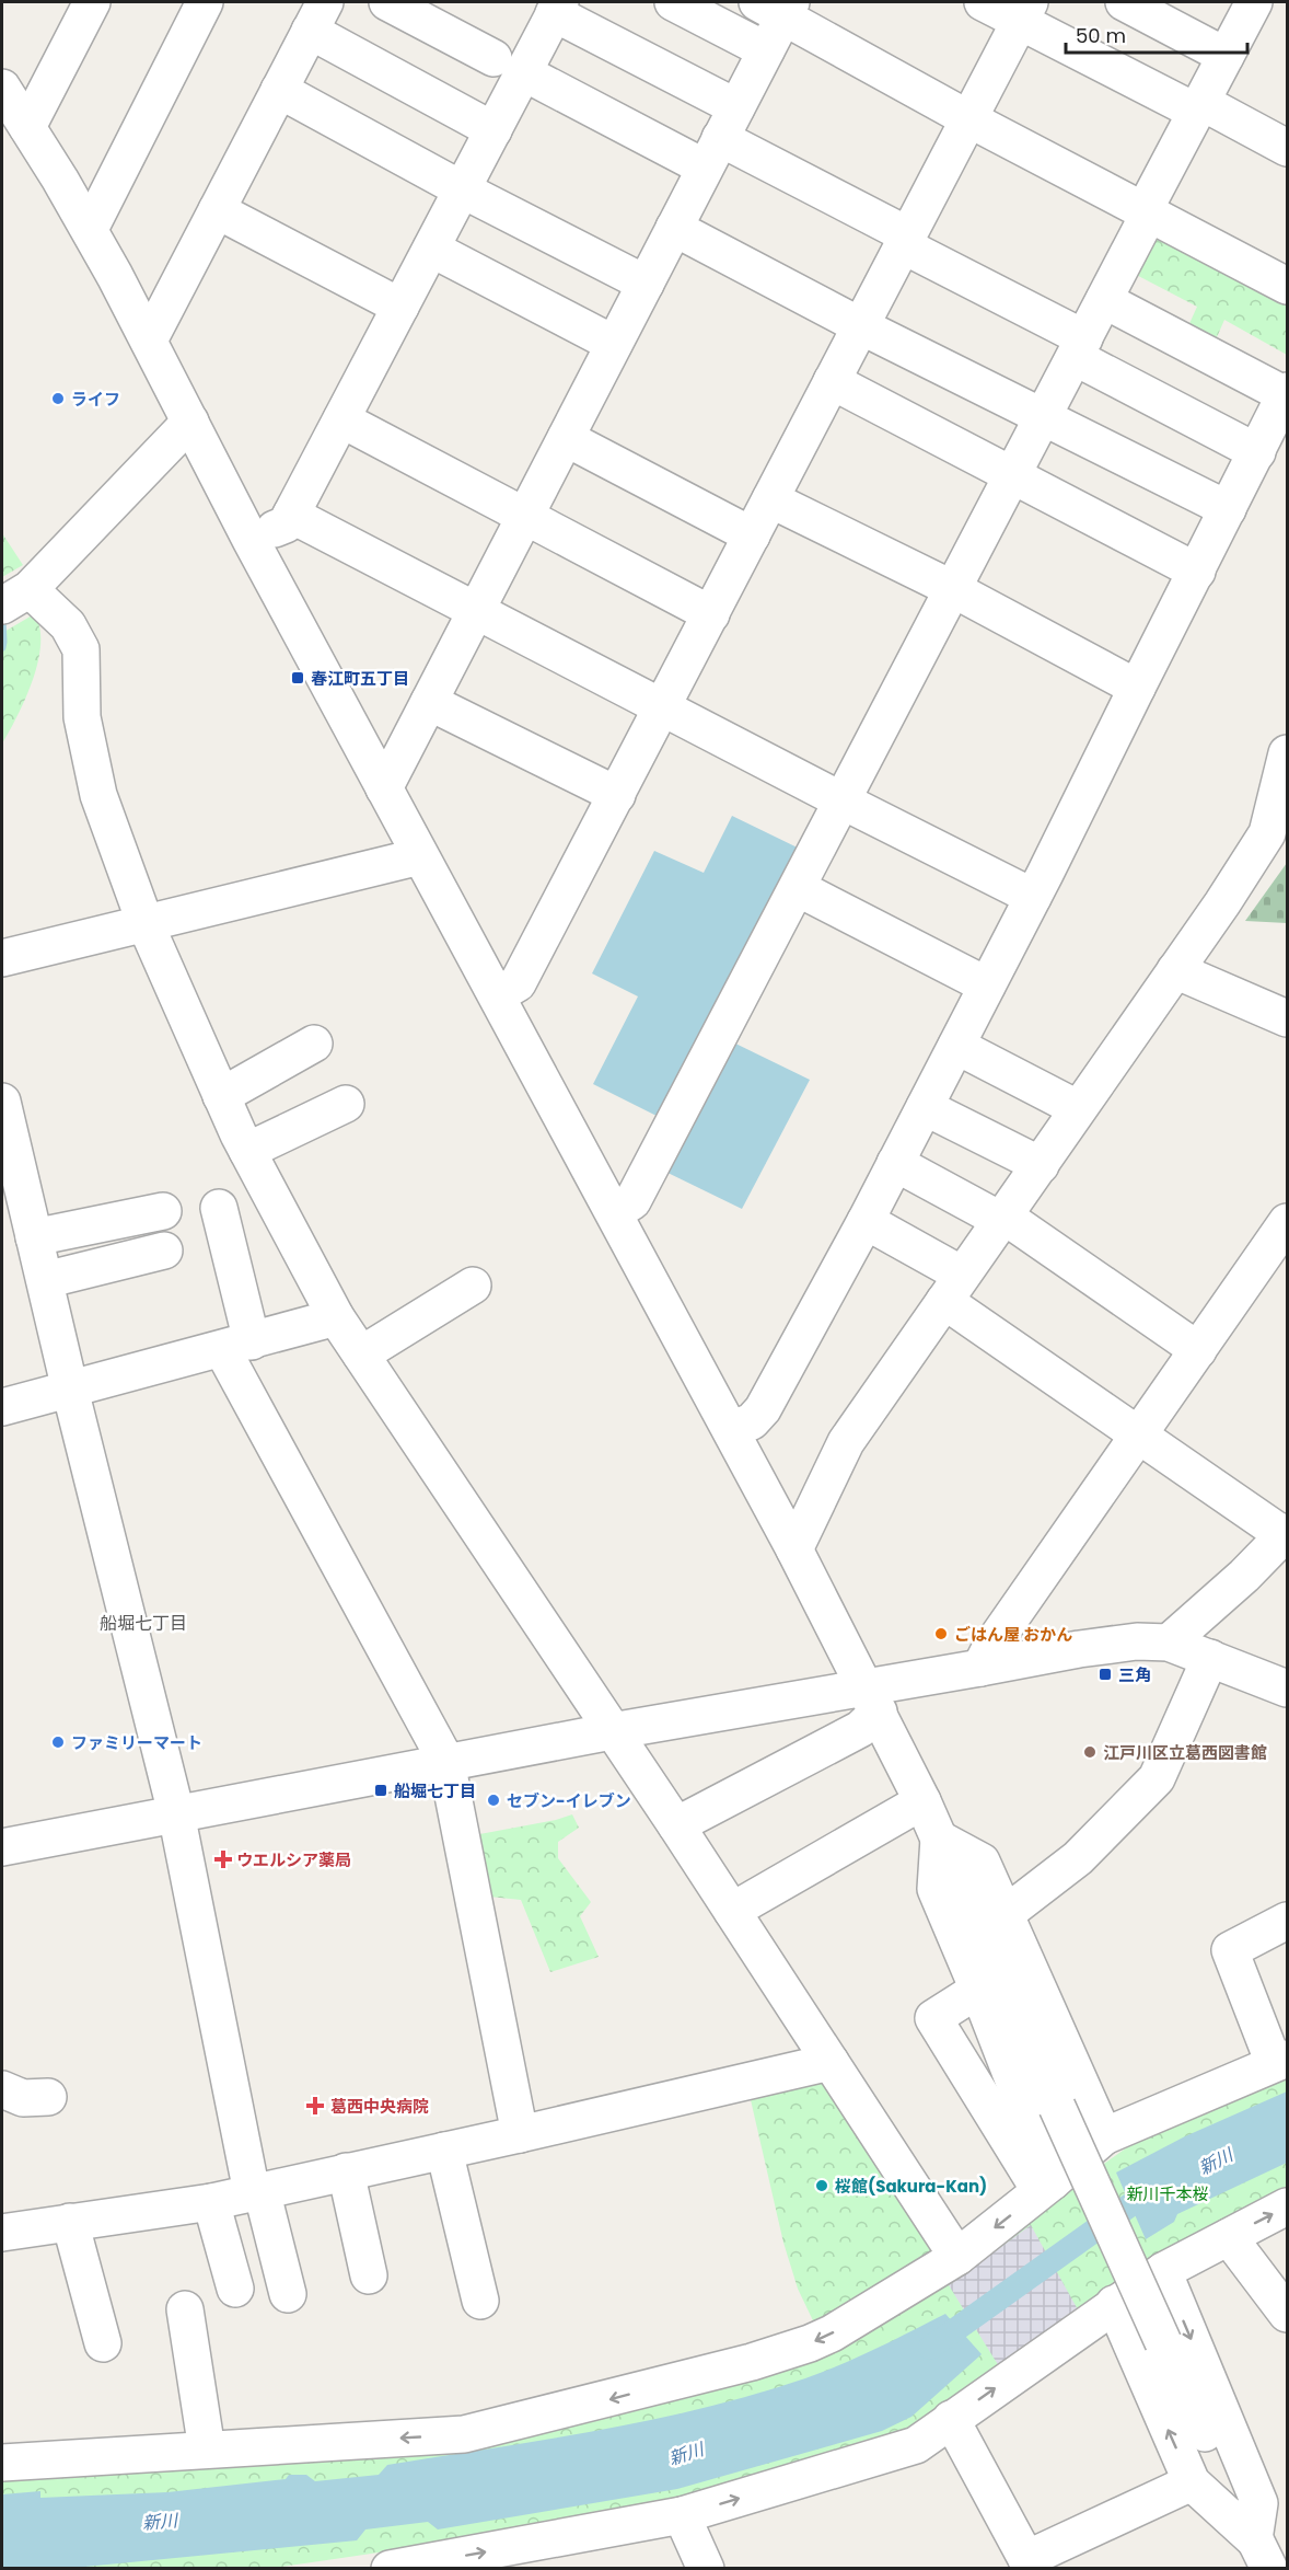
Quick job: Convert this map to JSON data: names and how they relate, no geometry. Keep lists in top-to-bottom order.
{
  "districts": ["船堀七丁目"],
  "water": ["新川"],
  "parks": ["新川千本桜"],
  "places": {
    "other": [
      "ライフ",
      "ごはん屋 おかん",
      "ファミリーマート",
      "江戸川区立葛西図書館",
      "セブン-イレブン",
      "桜館(Sakura-Kan)"
    ],
    "transit": ["春江町五丁目", "三角", "船堀七丁目"],
    "health": ["ウエルシア薬局", "葛西中央病院"]
  },
  "scale_bar": "50 m"
}
